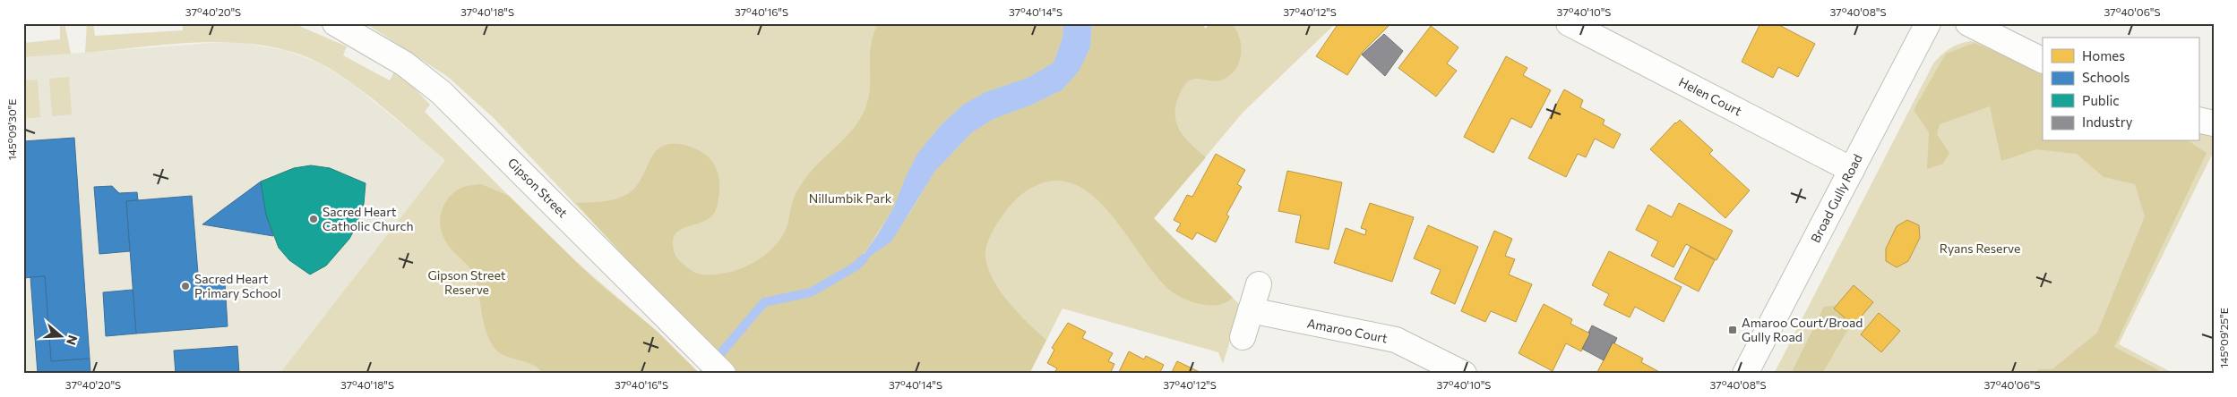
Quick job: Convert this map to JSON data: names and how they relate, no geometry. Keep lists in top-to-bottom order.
{
  "streets": {
    "street": [
      "Helen Court",
      "Gipson Street",
      "Broad Gully Road",
      "Amaroo Court"
    ]
  },
  "crossings": [
    ["Helen Court", "Broad Gully Road"]
  ],
  "parks": ["Nillumbik Park", "Ryans Reserve", "Gipson Street Reserve"],
  "places": {
    "other": ["Sacred Heart Catholic Church", "Sacred Heart Primary School"],
    "transit": ["Amaroo Court/Broad Gully Road"]
  },
  "legend": [
    "Homes",
    "Schools",
    "Public",
    "Industry"
  ],
  "north": "right",
  "coordinates": [
    "37°40'20\"S",
    "37°40'18\"S",
    "37°40'16\"S",
    "37°40'14\"S",
    "37°40'12\"S",
    "37°40'10\"S",
    "37°40'08\"S",
    "37°40'06\"S",
    "145°09'30\"E",
    "145°09'25\"E"
  ]
}
